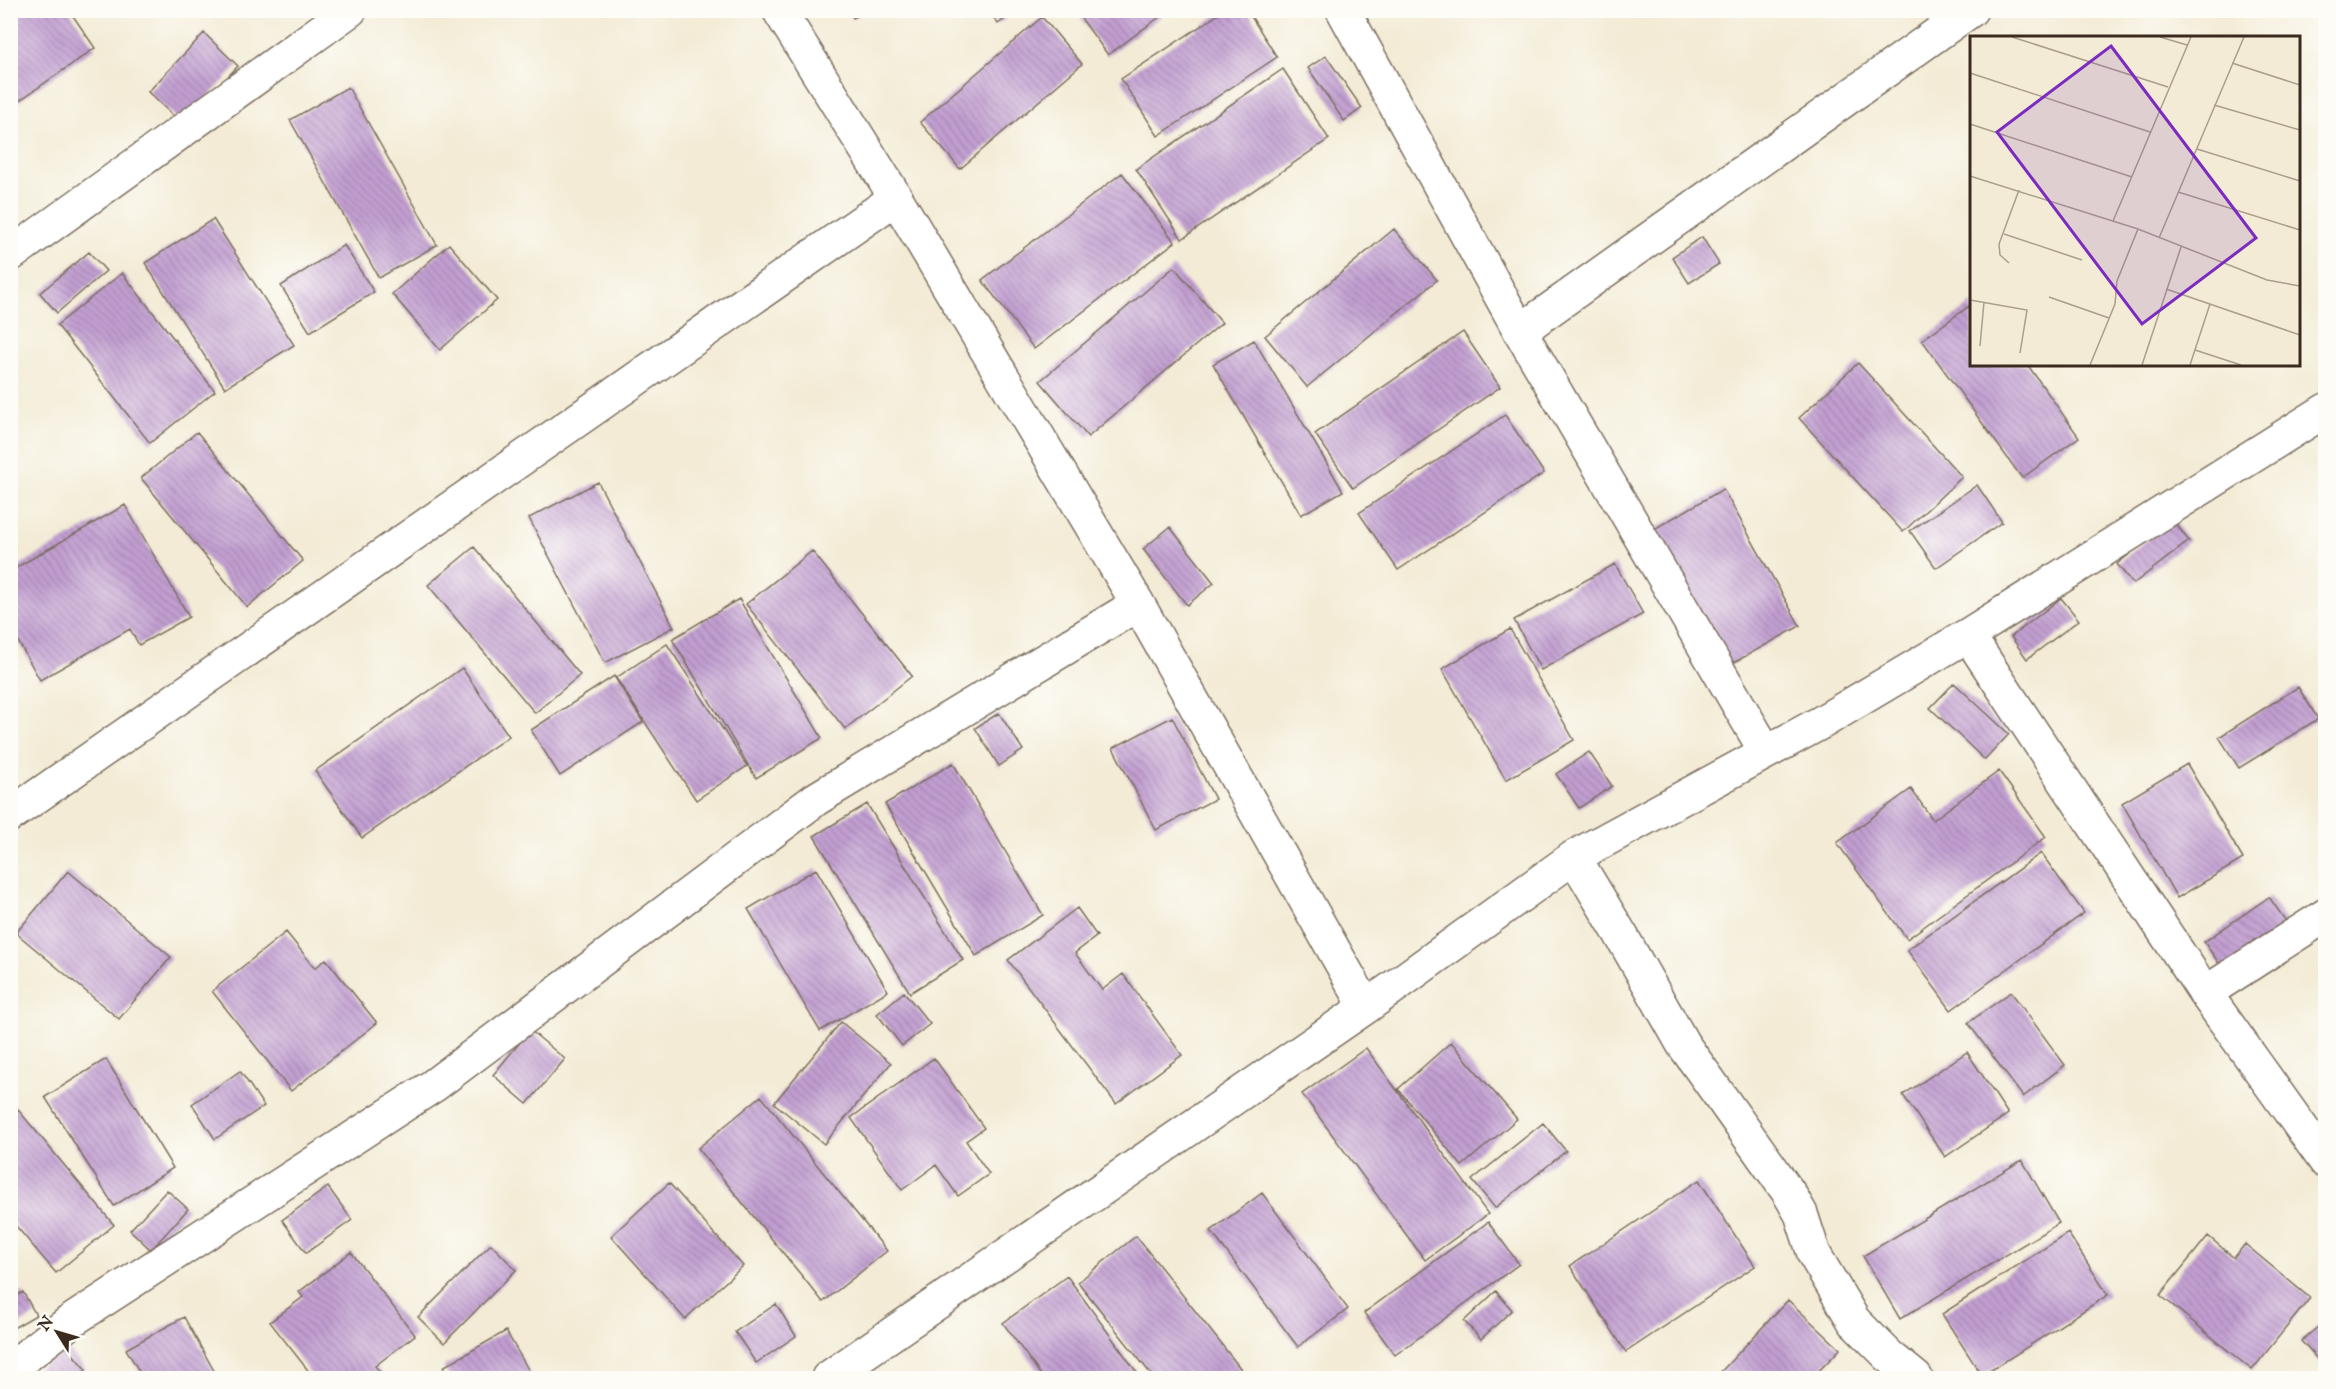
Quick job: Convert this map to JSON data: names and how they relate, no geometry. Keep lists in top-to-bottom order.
{
  "north": "top left"
}
